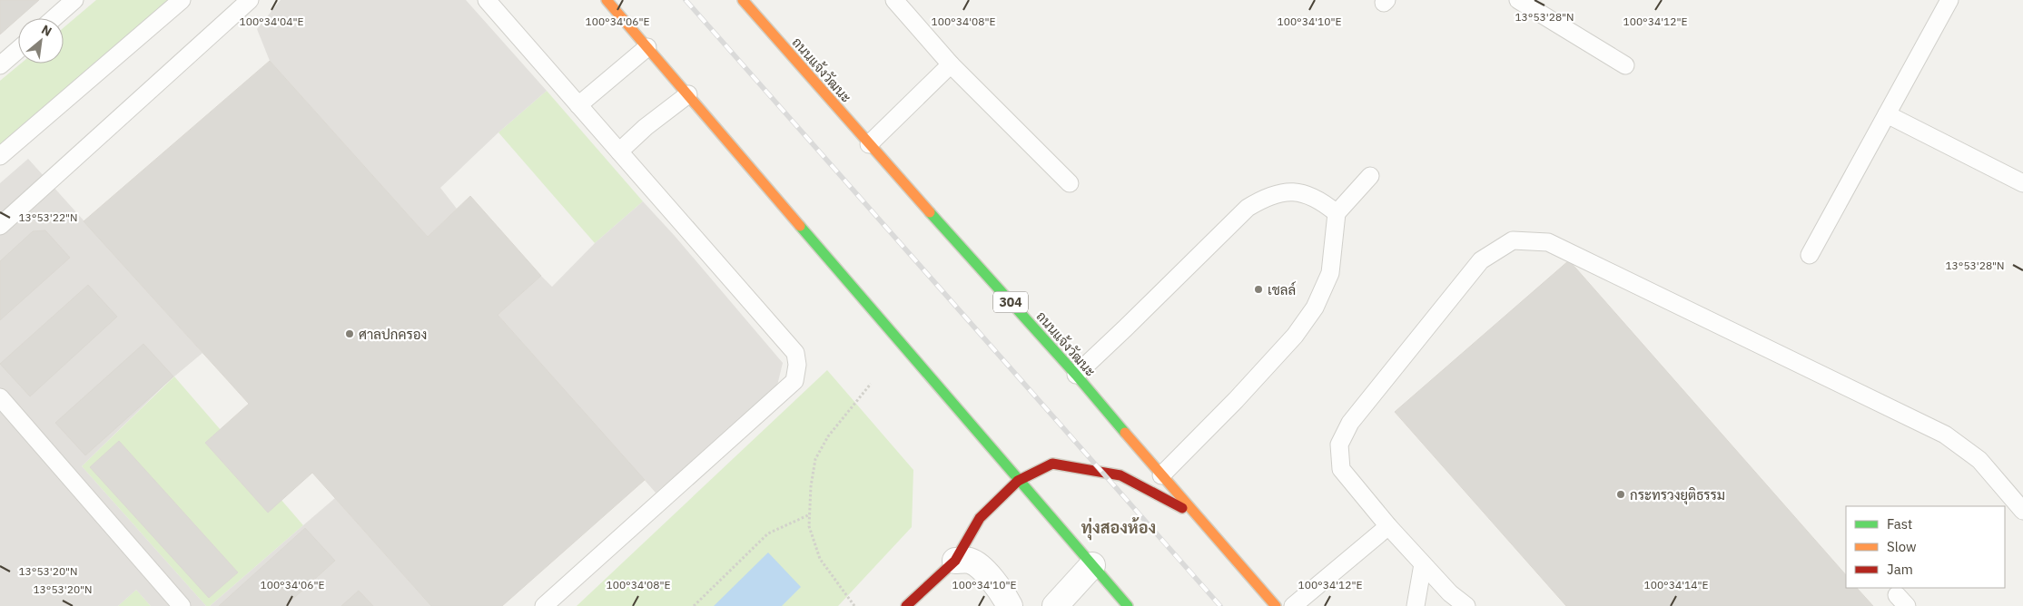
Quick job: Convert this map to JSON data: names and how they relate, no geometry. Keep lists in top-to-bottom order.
{
  "streets": {
    "main road": ["ถนนแจ้งวัฒนะ", "304"]
  },
  "districts": ["ทุ่งสองห้อง"],
  "places": ["เชลล์", "ศาลปกครอง", "กระทรวงยุติธรรม"],
  "legend": ["Fast", "Slow", "Jam"],
  "north": "top right",
  "coordinates": [
    "13°53'28\"N",
    "100°34'04\"E",
    "100°34'06\"E",
    "100°34'08\"E",
    "100°34'10\"E",
    "100°34'12\"E",
    "13°53'22\"N",
    "13°53'20\"N",
    "100°34'14\"E"
  ]
}
